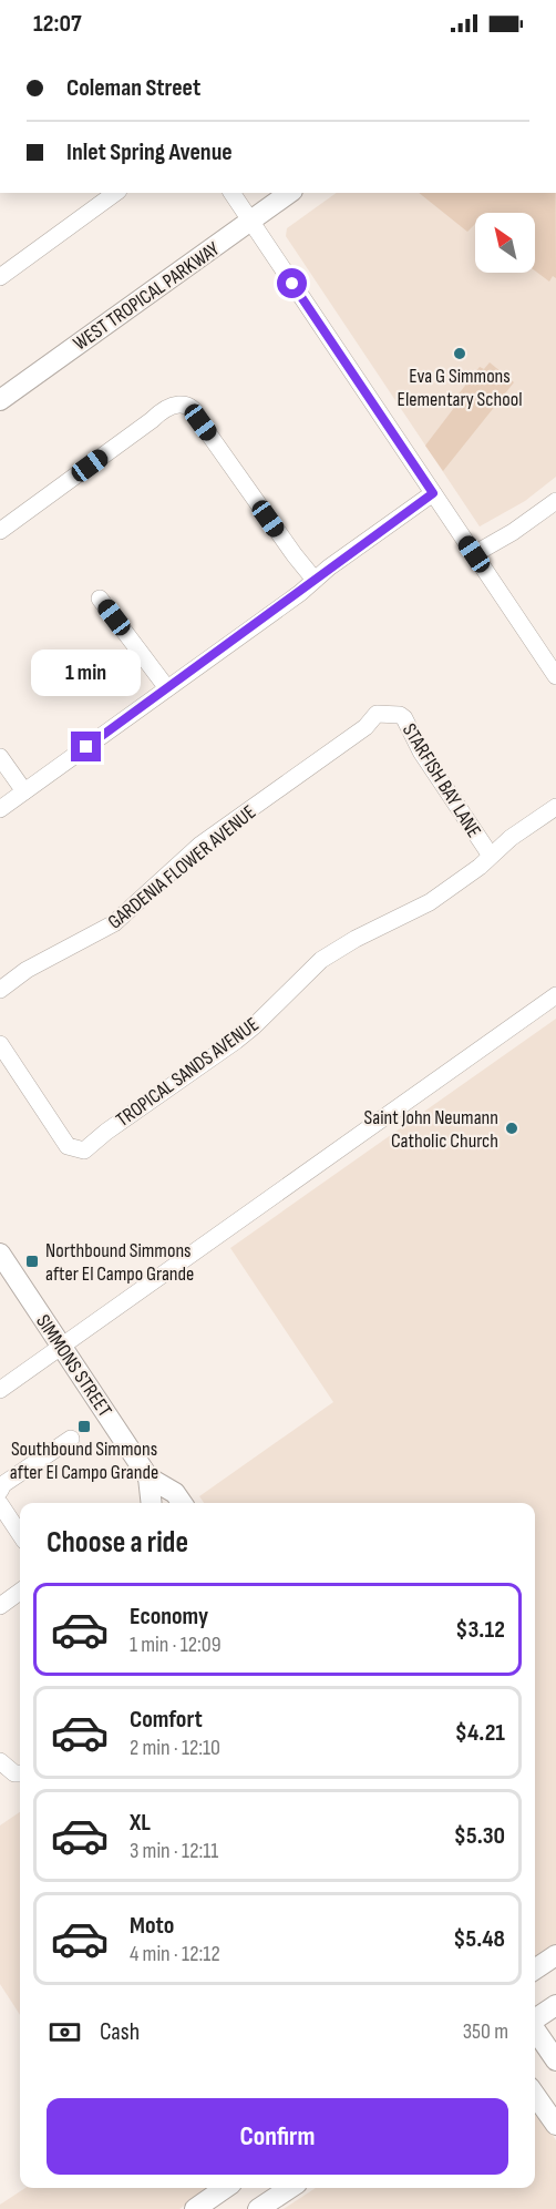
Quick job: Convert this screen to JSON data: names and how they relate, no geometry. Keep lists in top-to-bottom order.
{
  "streets": {
    "main road": ["WEST TROPICAL PARKWAY", "SIMMONS STREET"],
    "street": ["STARFISH BAY LANE", "GARDENIA FLOWER AVENUE", "TROPICAL SANDS AVENUE"]
  },
  "crossings": [
    ["STARFISH BAY LANE", "GARDENIA FLOWER AVENUE"],
    ["STARFISH BAY LANE", "TROPICAL SANDS AVENUE"]
  ],
  "places": {
    "other": ["Eva G Simmons Elementary School", "Saint John Neumann Catholic Church"],
    "transit": ["Northbound Simmons after El Campo Grande", "Southbound Simmons after El Campo Grande"]
  },
  "north": "top left",
  "page": {
    "status": "12:07",
    "banner": ["Coleman Street", "Inlet Spring Avenue"],
    "bubble": "1 min",
    "heading": "Choose a ride",
    "list": [
      {
        "name": "Economy",
        "note": "1 min · 12:09",
        "value": "$3.12"
      },
      {
        "name": "Comfort",
        "note": "2 min · 12:10",
        "value": "$4.21"
      },
      {
        "name": "XL",
        "note": "3 min · 12:11",
        "value": "$5.30"
      },
      {
        "name": "Moto",
        "note": "4 min · 12:12",
        "value": "$5.48"
      }
    ],
    "pay": ["Cash", "350 m"],
    "buttons": "Confirm"
  }
}
